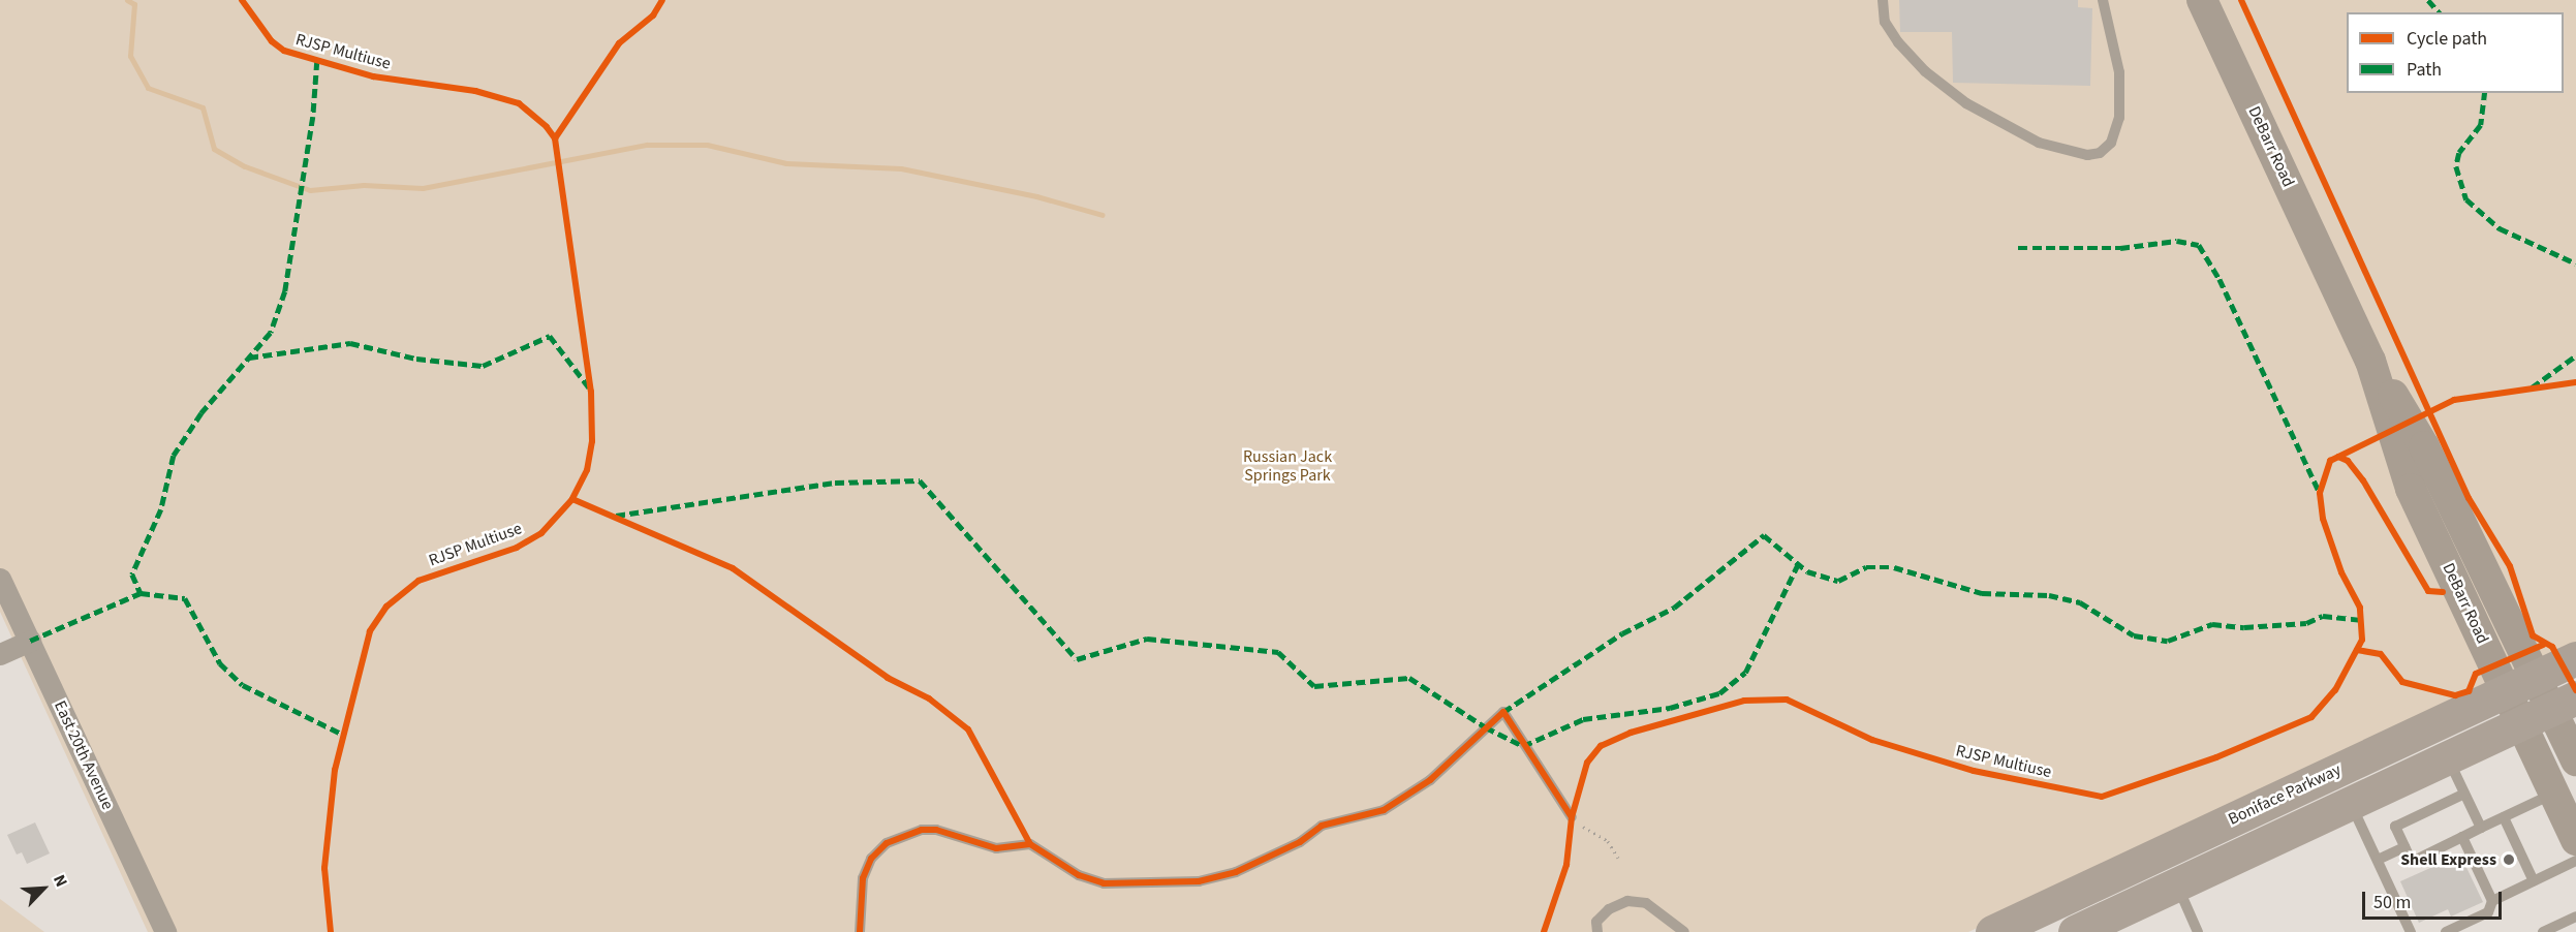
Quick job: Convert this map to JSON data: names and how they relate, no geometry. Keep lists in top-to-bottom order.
{
  "streets": {
    "main road": ["DeBarr Road", "Boniface Parkway"],
    "street": ["East 20th Avenue"],
    "cycle path": ["RJSP Multiuse"]
  },
  "crossings": [
    ["DeBarr Road", "Boniface Parkway"]
  ],
  "parks": ["Russian Jack Springs Park"],
  "places": ["Shell Express"],
  "legend": ["Cycle path", "Path"],
  "scale_bar": "50 m",
  "north": "top right"
}
